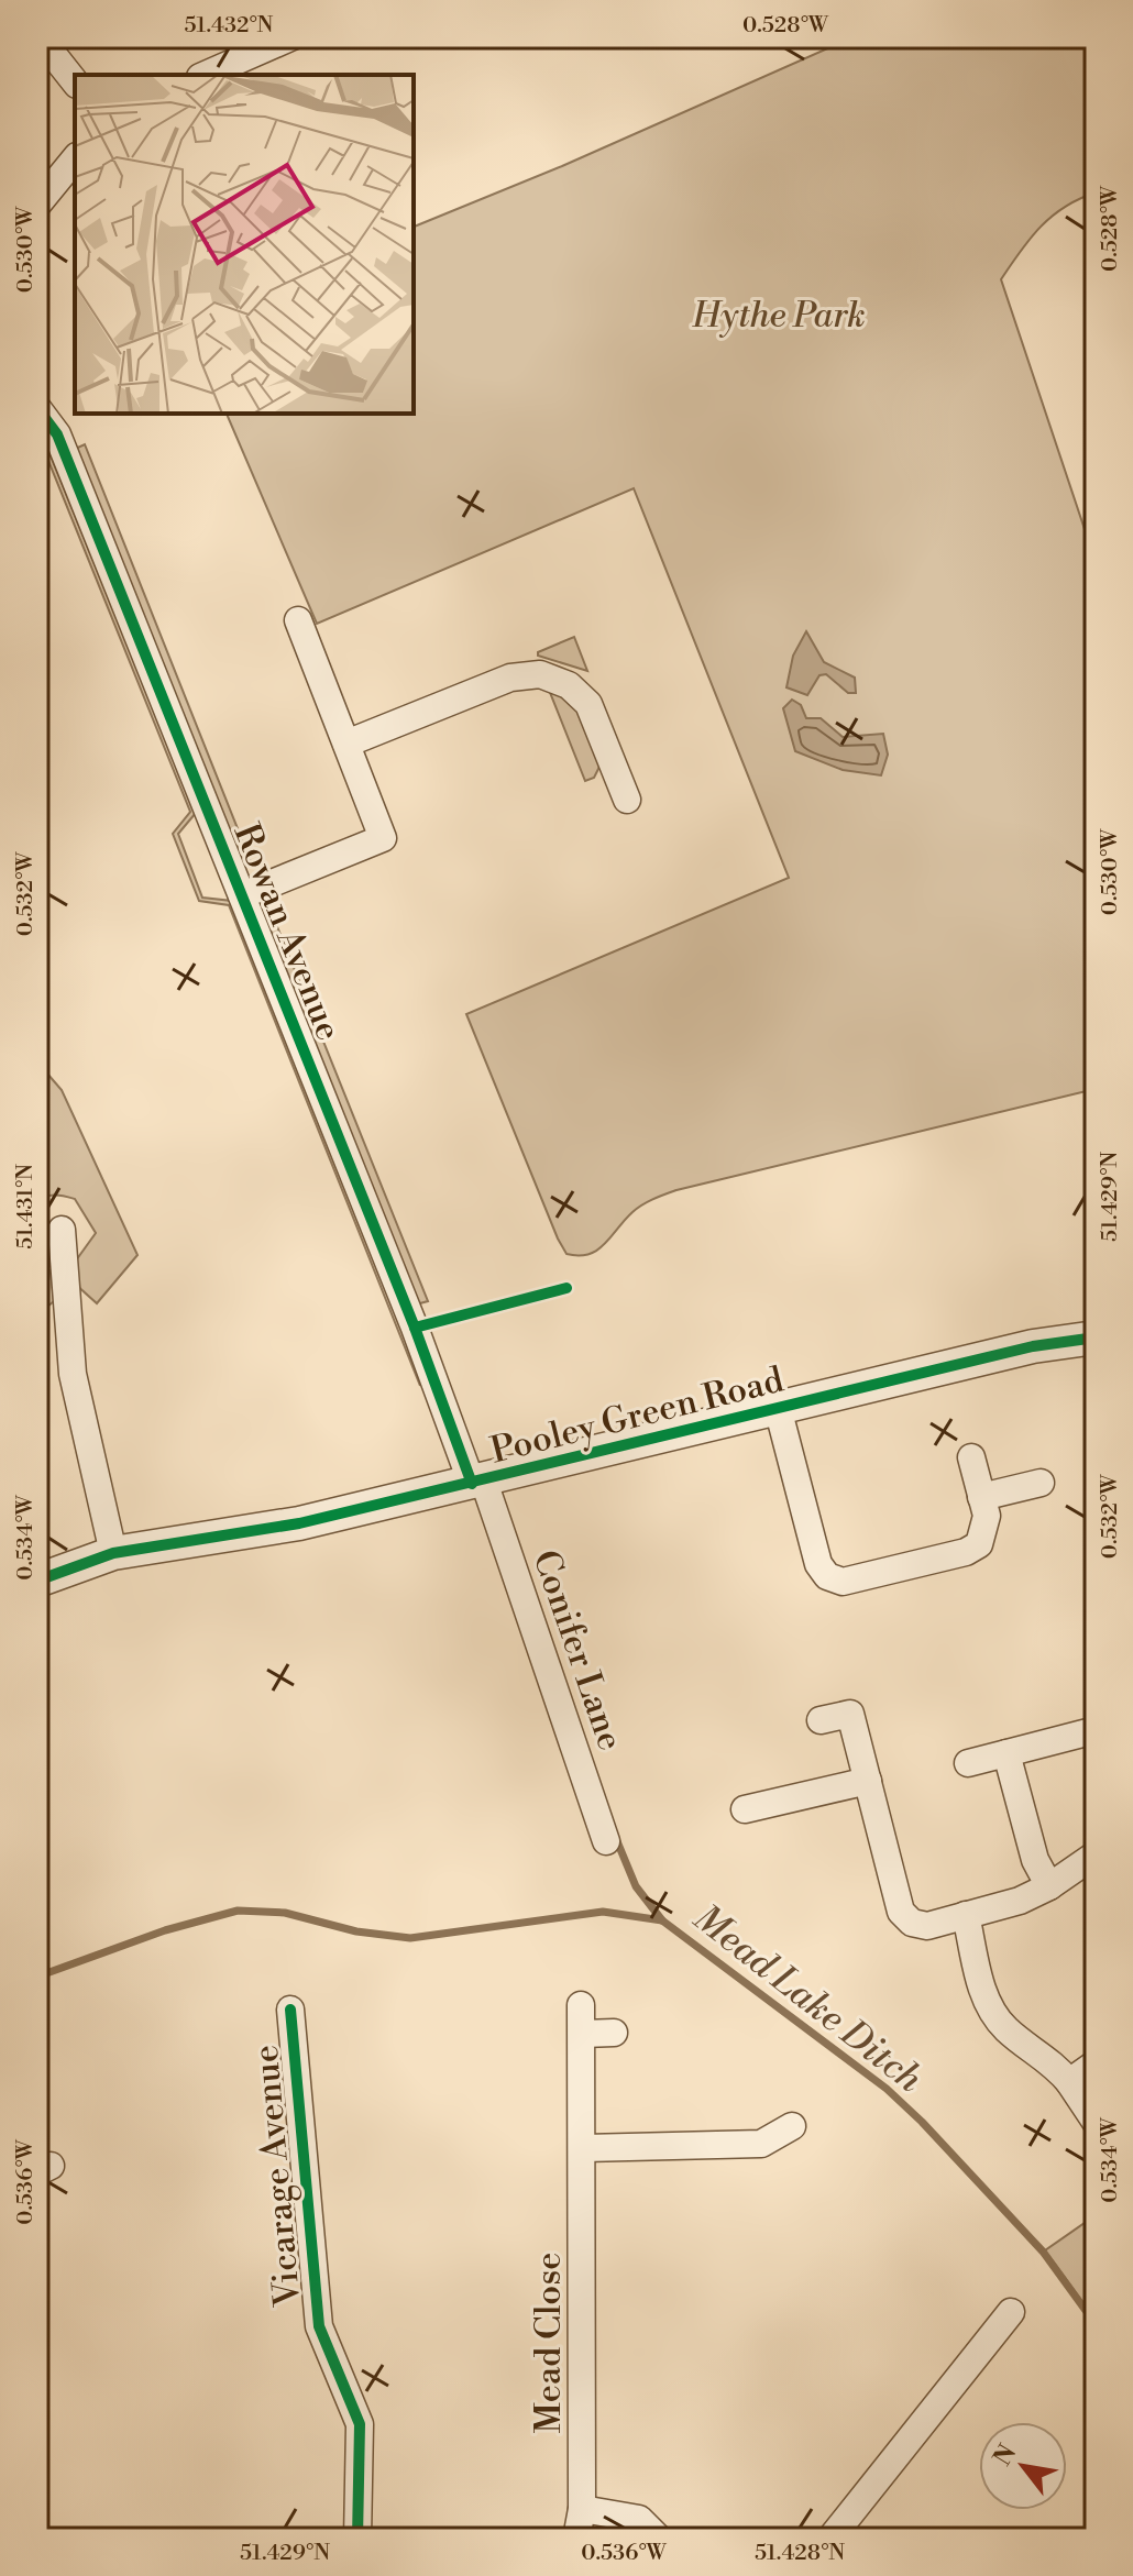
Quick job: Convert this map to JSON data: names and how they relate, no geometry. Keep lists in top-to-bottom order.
{
  "streets": {
    "street": [
      "Rowan Avenue",
      "Pooley Green Road",
      "Conifer Lane",
      "Vicarage Avenue",
      "Mead Close"
    ]
  },
  "crossings": [
    ["Rowan Avenue", "Pooley Green Road"],
    ["Rowan Avenue", "Conifer Lane"],
    ["Pooley Green Road", "Conifer Lane"]
  ],
  "water": ["Mead Lake Ditch"],
  "parks": ["Hythe Park"],
  "north": "top left",
  "coordinates": [
    "51.432°N",
    "0.528°W",
    "0.530°W",
    "0.532°W",
    "51.429°N",
    "51.431°N",
    "0.534°W",
    "0.536°W",
    "51.428°N"
  ]
}
